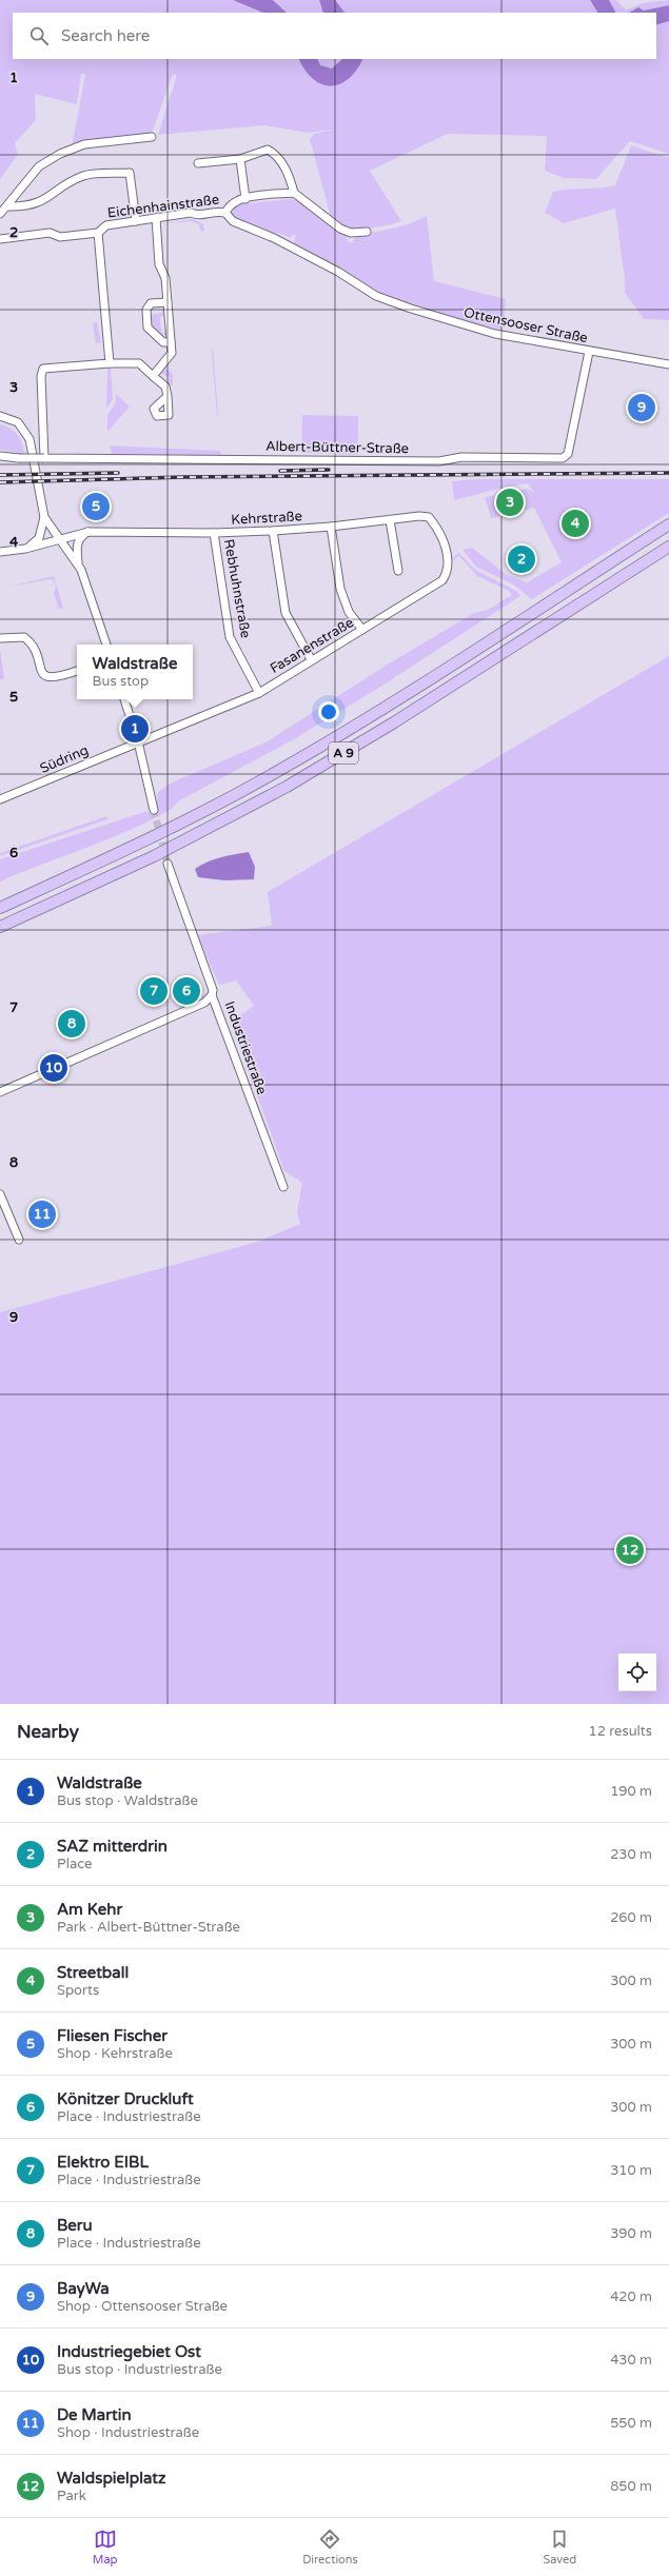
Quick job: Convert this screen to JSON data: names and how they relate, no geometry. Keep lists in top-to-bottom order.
{
  "streets": {
    "highway": ["A 9"],
    "street": [
      "Eichenhainstraße",
      "Ottensooser Straße",
      "Albert-Büttner-Straße",
      "Kehrstraße",
      "Rebhuhnstraße",
      "Fasanenstraße",
      "Südring",
      "Industriestraße"
    ]
  },
  "crossings": [
    ["Eichenhainstraße", "Ottensooser Straße"],
    ["Ottensooser Straße", "Albert-Büttner-Straße"],
    ["Kehrstraße", "Rebhuhnstraße"],
    ["Kehrstraße", "Fasanenstraße"],
    ["Rebhuhnstraße", "Fasanenstraße"],
    ["Fasanenstraße", "Südring"]
  ],
  "page": {
    "search": "Search here",
    "pins": [
      "9",
      "3",
      "5",
      "4",
      "2",
      "1",
      "6",
      "7",
      "8",
      "10",
      "11",
      "12"
    ],
    "popup": ["Waldstraße", "Bus stop"],
    "heading": ["Nearby", "12 results"],
    "list": [
      {
        "mark": "1",
        "name": "Waldstraße",
        "note": "Bus stop · Waldstraße",
        "value": "190 m"
      },
      {
        "mark": "2",
        "name": "SAZ mitterdrin",
        "note": "Place",
        "value": "230 m"
      },
      {
        "mark": "3",
        "name": "Am Kehr",
        "note": "Park · Albert-Büttner-Straße",
        "value": "260 m"
      },
      {
        "mark": "4",
        "name": "Streetball",
        "note": "Sports",
        "value": "300 m"
      },
      {
        "mark": "5",
        "name": "Fliesen Fischer",
        "note": "Shop · Kehrstraße",
        "value": "300 m"
      },
      {
        "mark": "6",
        "name": "Könitzer Druckluft",
        "note": "Place · Industriestraße",
        "value": "300 m"
      },
      {
        "mark": "7",
        "name": "Elektro EIBL",
        "note": "Place · Industriestraße",
        "value": "310 m"
      },
      {
        "mark": "8",
        "name": "Beru",
        "note": "Place · Industriestraße",
        "value": "390 m"
      },
      {
        "mark": "9",
        "name": "BayWa",
        "note": "Shop · Ottensooser Straße",
        "value": "420 m"
      },
      {
        "mark": "10",
        "name": "Industriegebiet Ost",
        "note": "Bus stop · Industriestraße",
        "value": "430 m"
      },
      {
        "mark": "11",
        "name": "De Martin",
        "note": "Shop · Industriestraße",
        "value": "550 m"
      },
      {
        "mark": "12",
        "name": "Waldspielplatz",
        "note": "Park",
        "value": "850 m"
      }
    ],
    "nav": ["Map", "Directions", "Saved"]
  },
  "grid": {
    "rows": [
      "1",
      "2",
      "3",
      "4",
      "5",
      "6",
      "7",
      "8",
      "9"
    ]
  }
}
